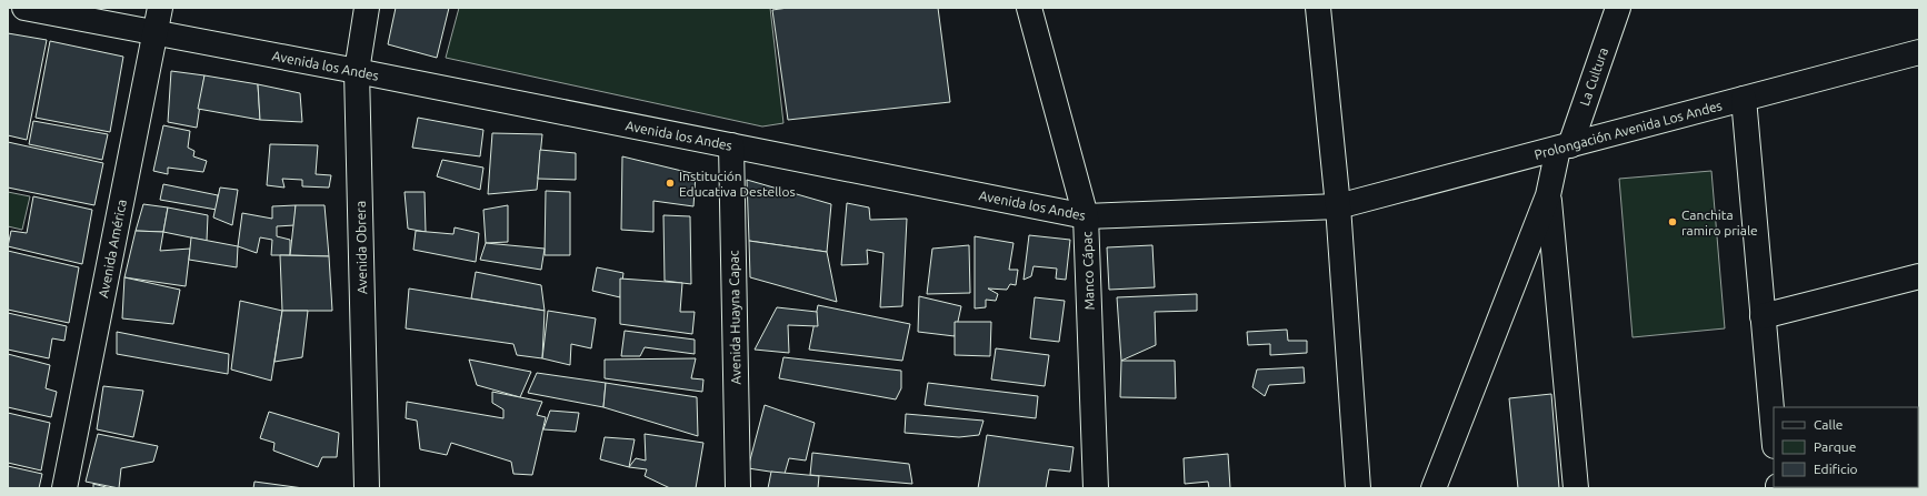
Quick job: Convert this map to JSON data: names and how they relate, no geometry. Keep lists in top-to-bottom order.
{
  "streets": {
    "street": [
      "Avenida los Andes",
      "La Cultura",
      "Prolongación Avenida Los Andes",
      "Avenida Obrera",
      "Avenida América",
      "Manco Cápac",
      "Avenida Huayna Capac"
    ]
  },
  "crossings": [
    ["Avenida los Andes", "Prolongación Avenida Los Andes"],
    ["Avenida los Andes", "Avenida Obrera"],
    ["Avenida los Andes", "Avenida América"],
    ["Avenida los Andes", "Manco Cápac"],
    ["Avenida los Andes", "Avenida Huayna Capac"],
    ["La Cultura", "Prolongación Avenida Los Andes"]
  ],
  "places": ["Institución Educativa Destellos", "Canchita ramiro priale"],
  "legend": ["Calle", "Parque", "Edificio"]
}
